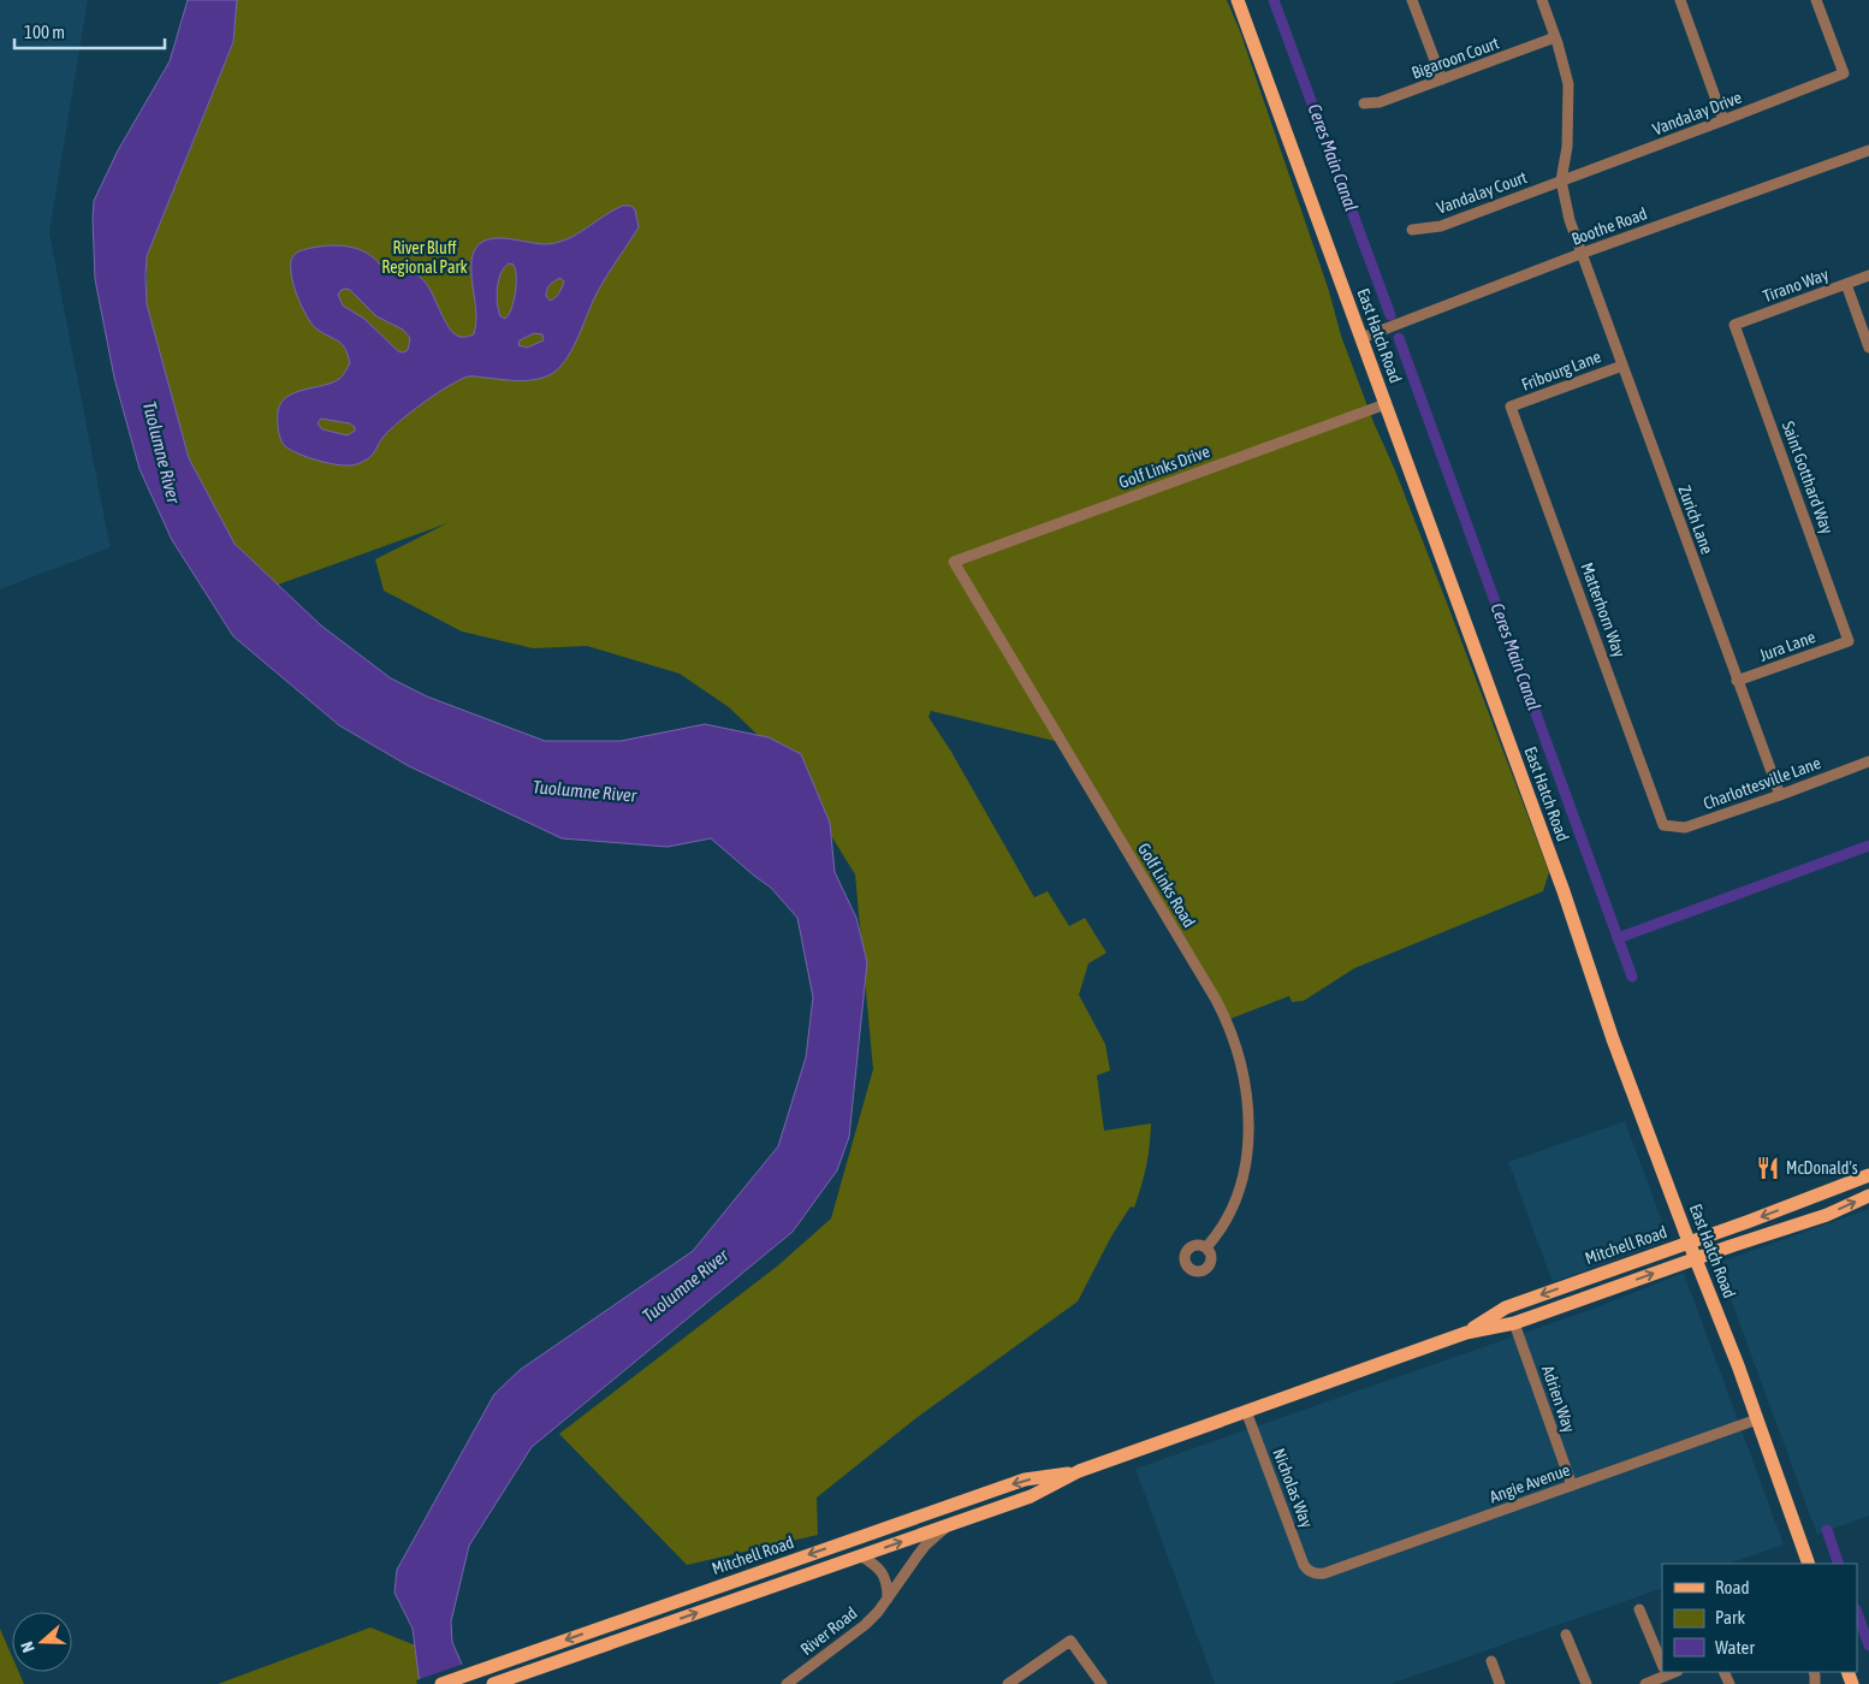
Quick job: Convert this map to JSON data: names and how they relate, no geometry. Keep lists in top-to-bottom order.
{
  "streets": {
    "main road": ["East Hatch Road", "Mitchell Road"],
    "street": [
      "Bigaroon Court",
      "Vandalay Drive",
      "Vandalay Court",
      "Boothe Road",
      "Tirano Way",
      "Fribourg Lane",
      "Golf Links Drive",
      "Saint Gotthard Way",
      "Zurich Lane",
      "Matterhorn Way",
      "Jura Lane",
      "Charlottesville Lane",
      "Golf Links Road",
      "Adrien Way",
      "Angie Avenue",
      "Nicholas Way",
      "River Road"
    ]
  },
  "crossings": [
    ["Vandalay Drive", "Vandalay Court"],
    ["Vandalay Drive", "Zurich Lane"],
    ["Vandalay Court", "Zurich Lane"],
    ["Boothe Road", "East Hatch Road"],
    ["Boothe Road", "Zurich Lane"],
    ["Tirano Way", "Saint Gotthard Way"],
    ["East Hatch Road", "Golf Links Drive"],
    ["East Hatch Road", "Mitchell Road"],
    ["East Hatch Road", "Angie Avenue"],
    ["Fribourg Lane", "Zurich Lane"],
    ["Fribourg Lane", "Matterhorn Way"],
    ["Golf Links Drive", "Golf Links Road"],
    ["Saint Gotthard Way", "Jura Lane"],
    ["Zurich Lane", "Jura Lane"],
    ["Zurich Lane", "Charlottesville Lane"],
    ["Matterhorn Way", "Charlottesville Lane"],
    ["Mitchell Road", "Adrien Way"],
    ["Mitchell Road", "Nicholas Way"],
    ["Mitchell Road", "River Road"],
    ["Adrien Way", "Angie Avenue"],
    ["Angie Avenue", "Nicholas Way"]
  ],
  "water": ["Ceres Main Canal", "Tuolumne River"],
  "parks": ["River Bluff Regional Park"],
  "places": {
    "restaurant": ["McDonald's"]
  },
  "legend": ["Road", "Park", "Water"],
  "scale_bar": "100 m",
  "north": "left"
}
